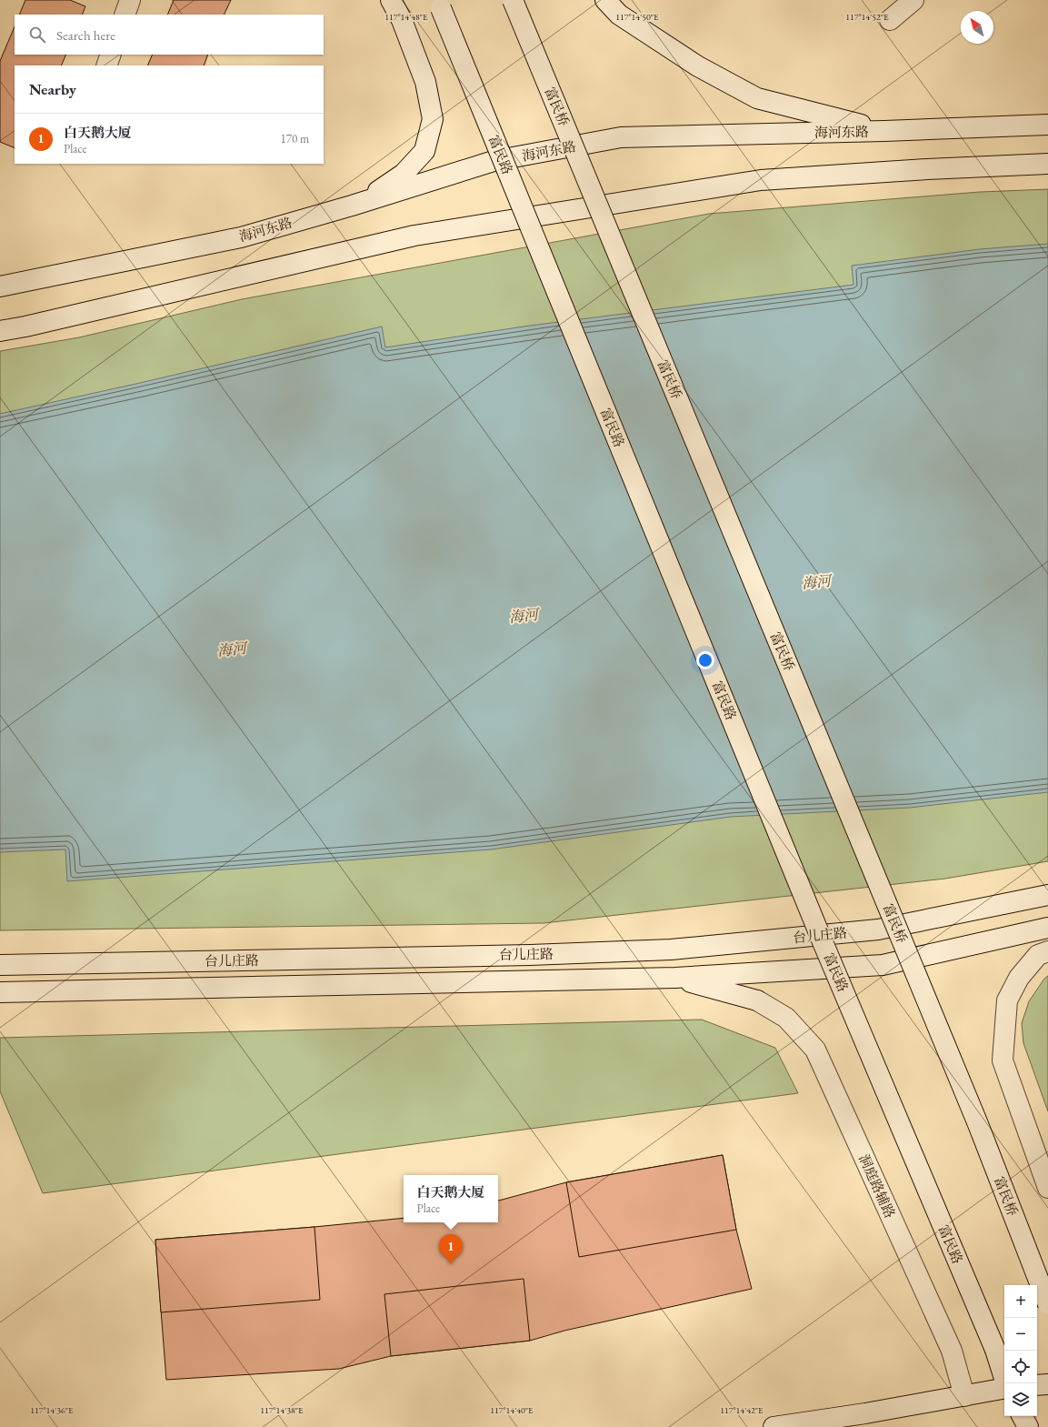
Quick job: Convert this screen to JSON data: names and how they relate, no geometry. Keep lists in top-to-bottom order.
{
  "streets": {
    "main road": [
      "富民桥",
      "海河东路",
      "富民路",
      "台儿庄路",
      "洞庭路辅路"
    ]
  },
  "crossings": [
    ["台儿庄路", "洞庭路辅路"]
  ],
  "water": ["海河"],
  "north": "top left",
  "page": {
    "search": "Search here",
    "heading": "Nearby",
    "list": [
      {
        "mark": "1",
        "name": "白天鹅大厦",
        "note": "Place",
        "value": "170 m"
      }
    ],
    "popup": ["白天鹅大厦", "Place"],
    "pins": "1",
    "map_buttons": ["+", "−"]
  },
  "coordinates": [
    "117°14'48\"E",
    "117°14'50\"E",
    "117°14'52\"E",
    "117°14'36\"E",
    "117°14'38\"E",
    "117°14'40\"E",
    "117°14'42\"E"
  ]
}
